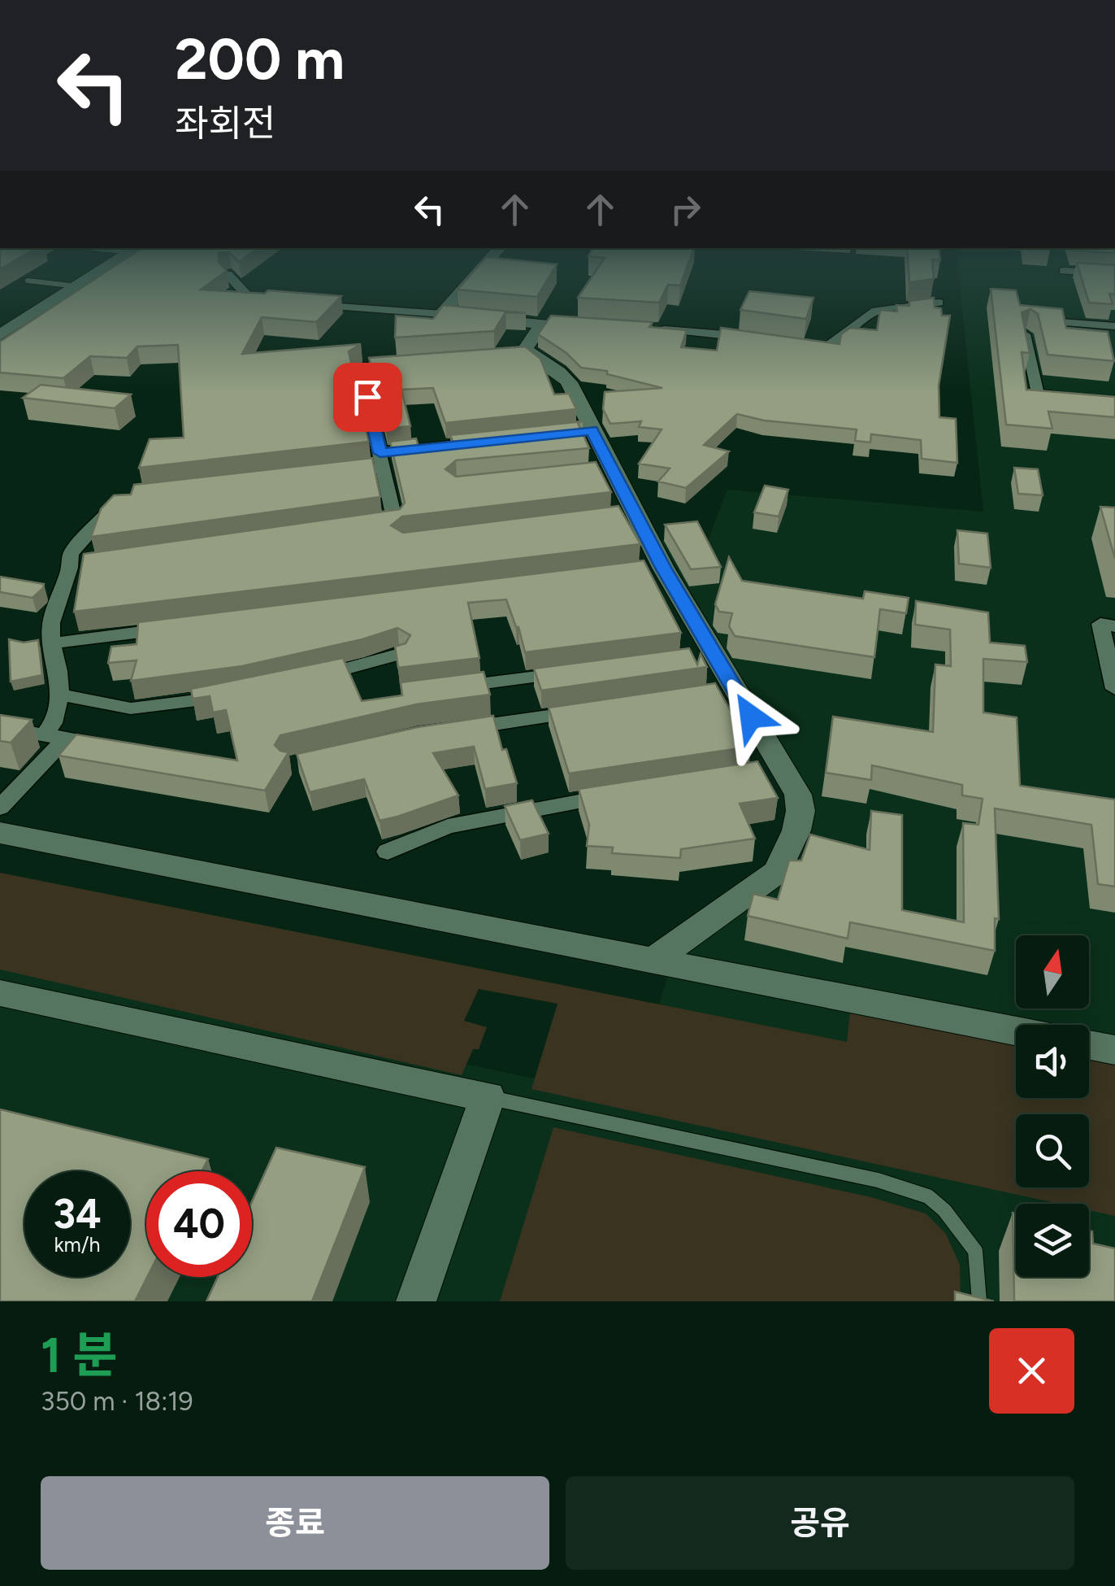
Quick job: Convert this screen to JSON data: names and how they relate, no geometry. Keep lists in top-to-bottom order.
{
  "north": "top",
  "page": {
    "turn": ["200 m", "좌회전"],
    "speed": "34 km/h",
    "limit": "40",
    "heading": ["1 분", "350 m · 18:19"],
    "buttons": ["종료", "공유"]
  }
}
